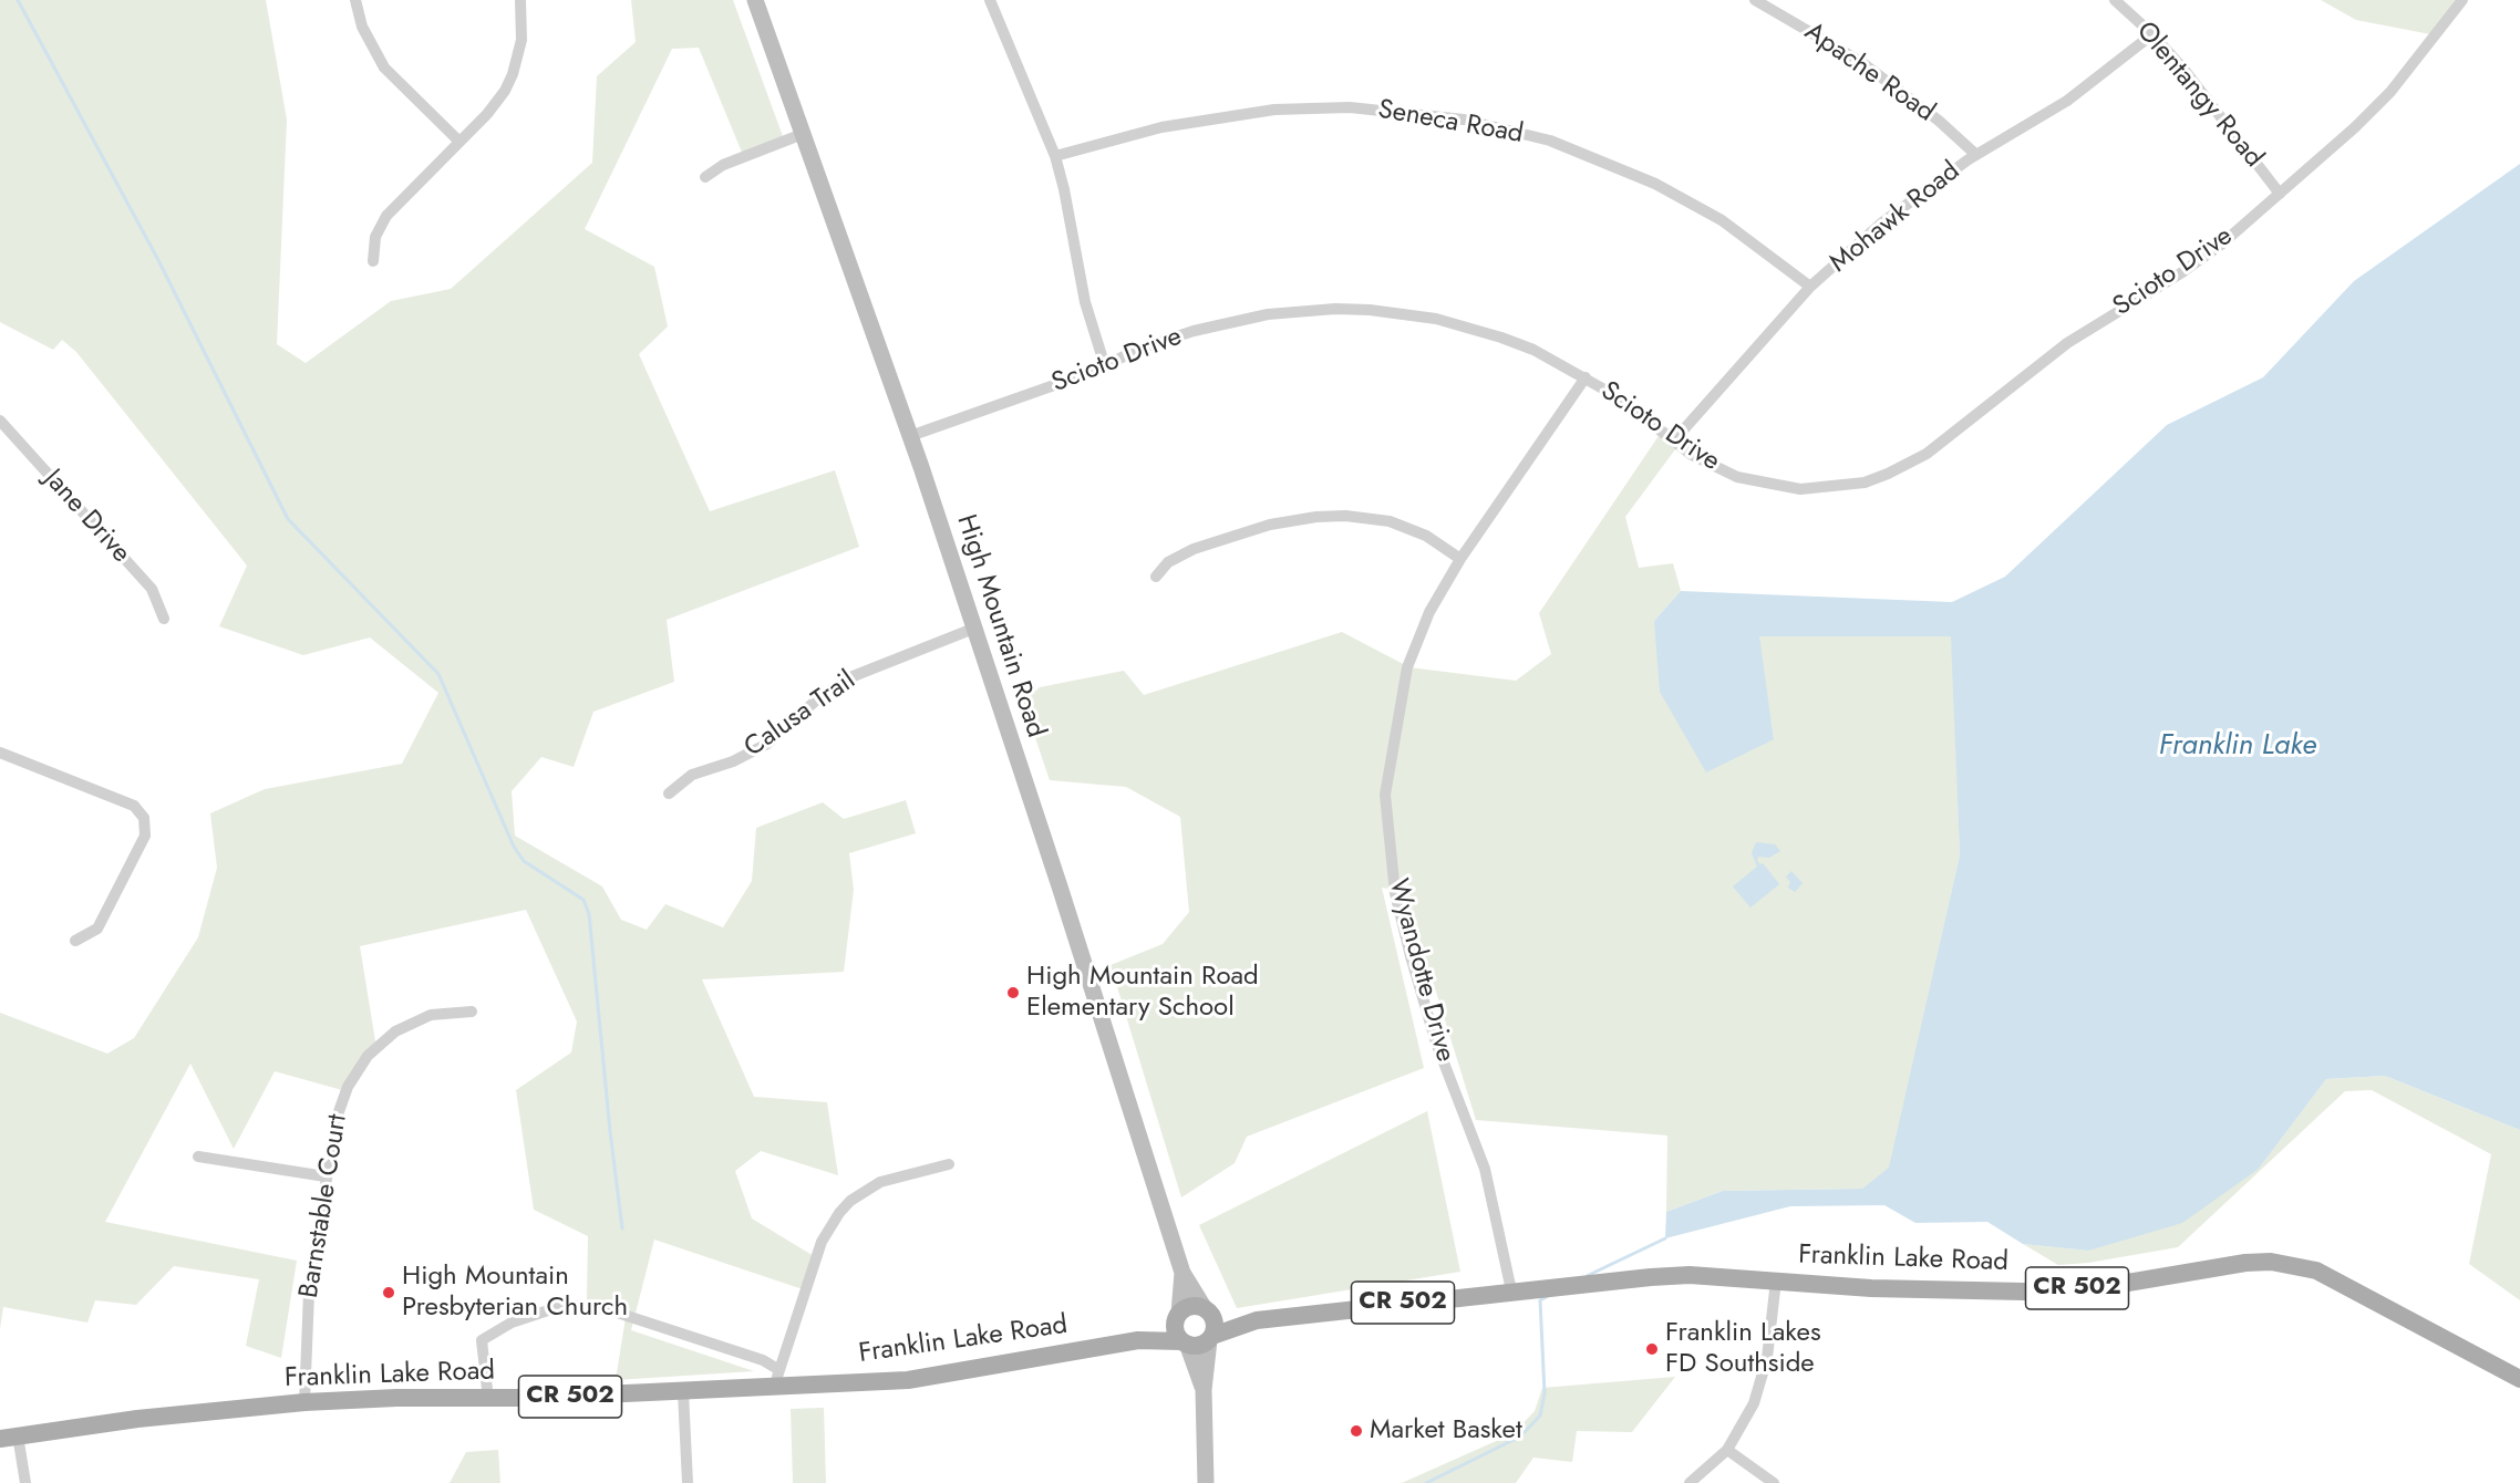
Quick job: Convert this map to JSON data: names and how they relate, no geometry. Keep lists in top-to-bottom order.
{
  "streets": {
    "main road": ["High Mountain Road", "Franklin Lake Road", "CR 502"],
    "street": [
      "Apache Road",
      "Olentangy Road",
      "Seneca Road",
      "Mohawk Road",
      "Scioto Drive",
      "Jane Drive",
      "Calusa Trail",
      "Wyandotte Drive",
      "Barnstable Court"
    ]
  },
  "crossings": [
    ["Apache Road", "Mohawk Road"],
    ["Olentangy Road", "Mohawk Road"],
    ["Olentangy Road", "Scioto Drive"],
    ["Seneca Road", "Mohawk Road"],
    ["Mohawk Road", "Scioto Drive"],
    ["Scioto Drive", "High Mountain Road"],
    ["Scioto Drive", "Wyandotte Drive"],
    ["High Mountain Road", "Calusa Trail"],
    ["High Mountain Road", "Franklin Lake Road"],
    ["High Mountain Road", "CR 502"],
    ["Wyandotte Drive", "Franklin Lake Road"],
    ["Barnstable Court", "Franklin Lake Road"],
    ["Franklin Lake Road", "CR 502"]
  ],
  "water": ["Franklin Lake"],
  "places": [
    "High Mountain Road Elementary School",
    "High Mountain Presbyterian Church",
    "Franklin Lakes FD Southside",
    "Market Basket"
  ]
}
